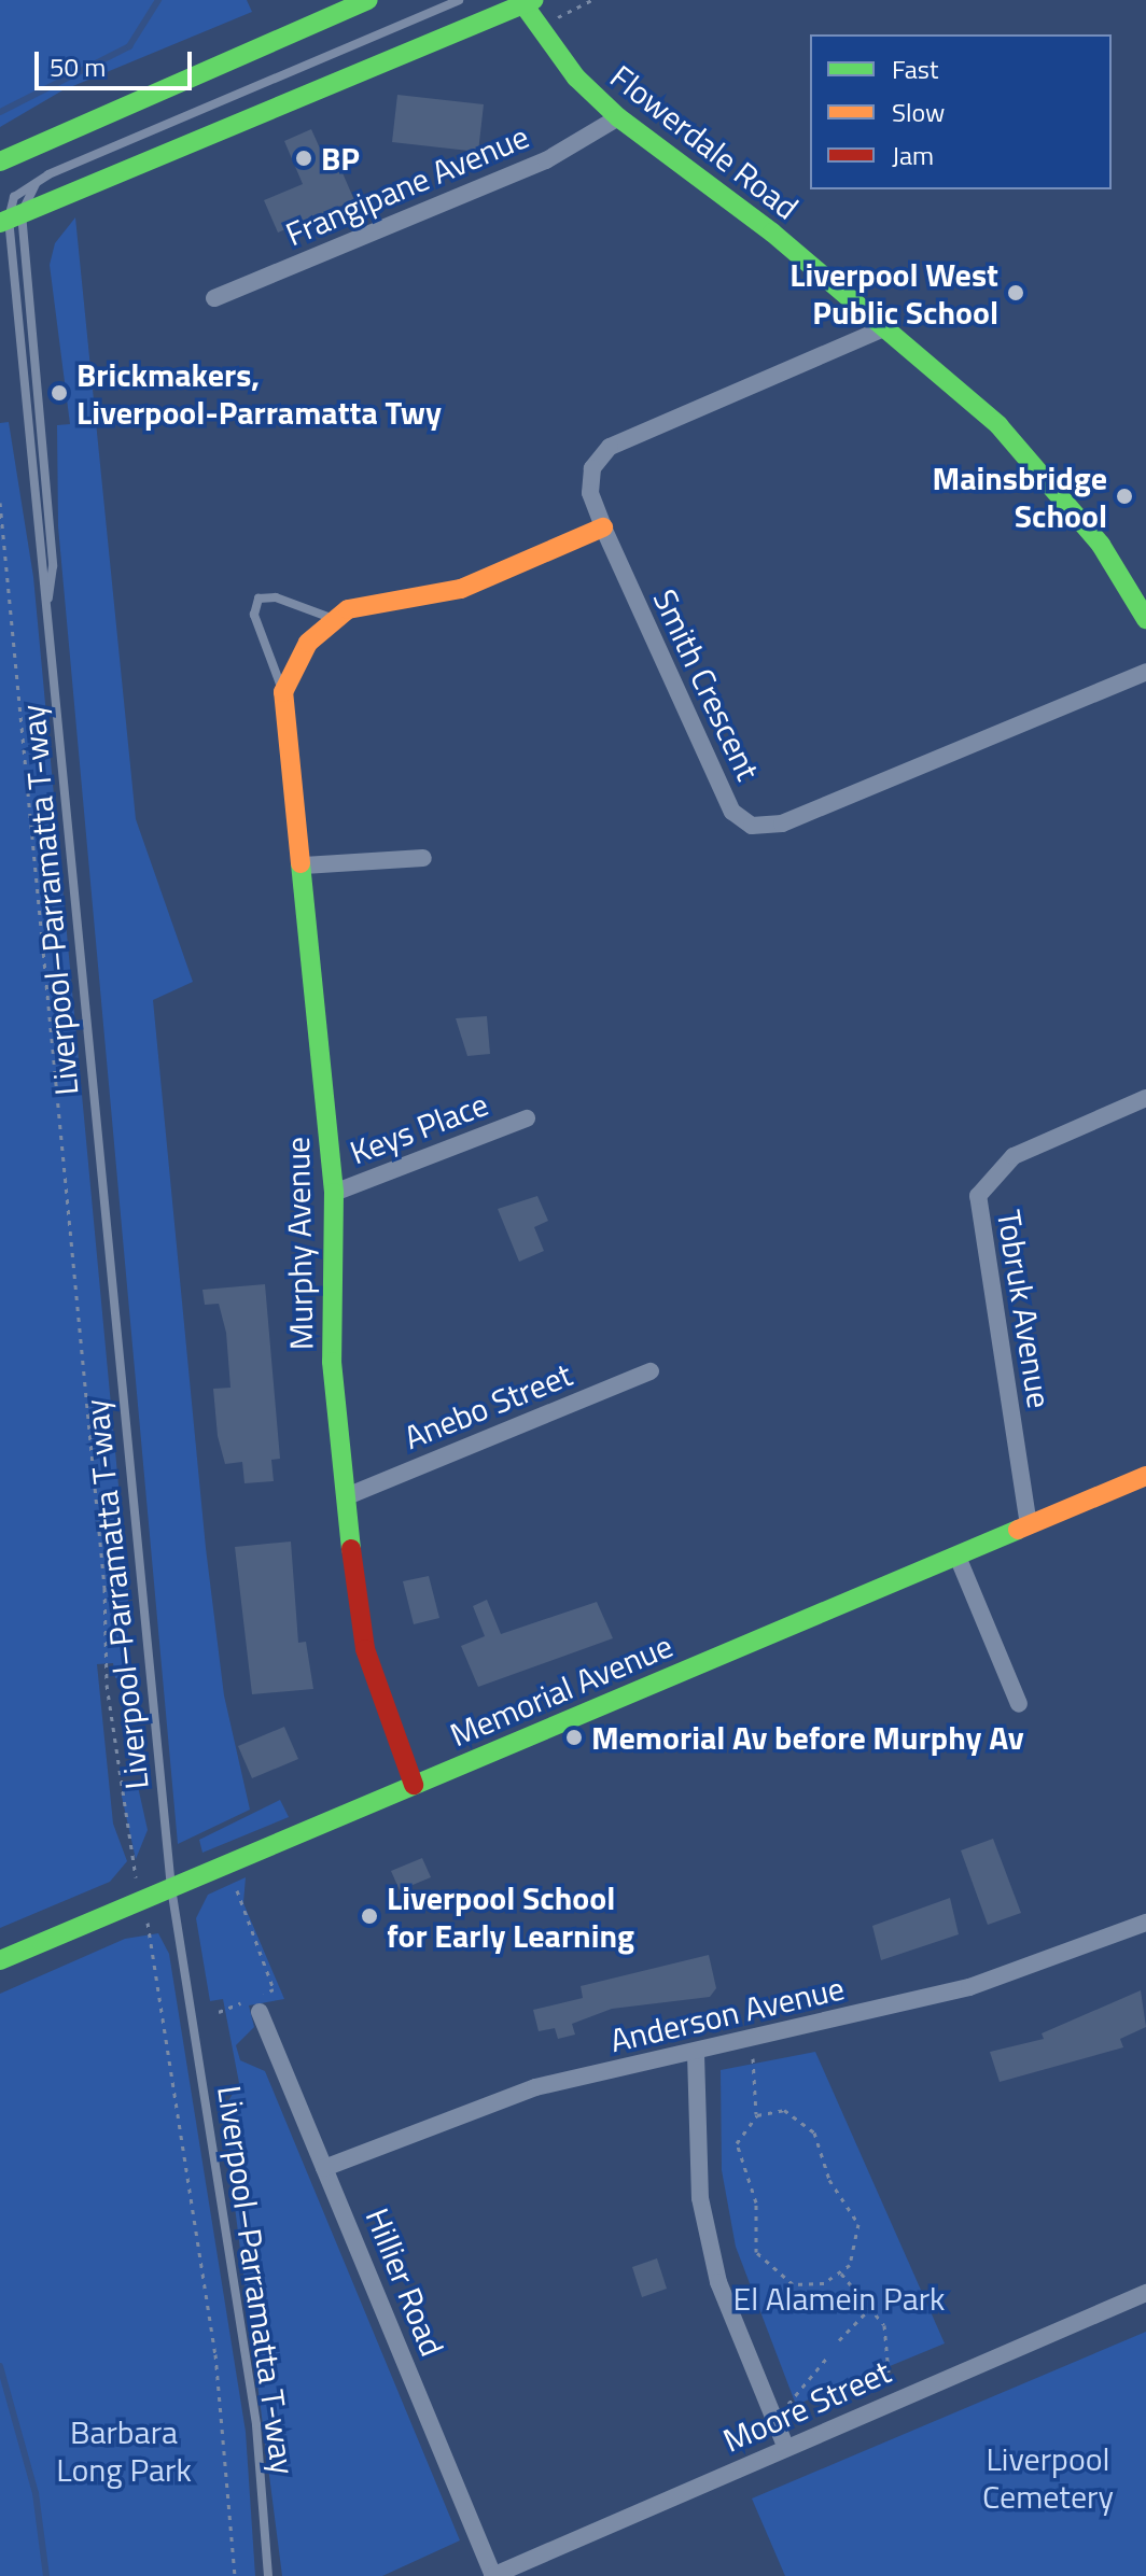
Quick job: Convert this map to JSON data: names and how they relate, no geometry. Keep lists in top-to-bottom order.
{
  "streets": {
    "street": [
      "Flowerdale Road",
      "Frangipane Avenue",
      "Smith Crescent",
      "Keys Place",
      "Murphy Avenue",
      "Tobruk Avenue",
      "Anebo Street",
      "Memorial Avenue",
      "Anderson Avenue",
      "Hillier Road",
      "Moore Street"
    ],
    "lane": ["Liverpool–Parramatta T-way"]
  },
  "crossings": [
    ["Flowerdale Road", "Frangipane Avenue"],
    ["Flowerdale Road", "Smith Crescent"],
    ["Liverpool–Parramatta T-way", "Memorial Avenue"],
    ["Keys Place", "Murphy Avenue"],
    ["Murphy Avenue", "Anebo Street"],
    ["Murphy Avenue", "Memorial Avenue"],
    ["Tobruk Avenue", "Memorial Avenue"],
    ["Anderson Avenue", "Hillier Road"],
    ["Hillier Road", "Moore Street"]
  ],
  "parks": ["El Alamein Park", "Barbara Long Park", "Liverpool Cemetery"],
  "places": [
    "BP",
    "Liverpool West Public School",
    "Brickmakers, Liverpool-Parramatta Twy",
    "Mainsbridge School",
    "Memorial Av before Murphy Av",
    "Liverpool School for Early Learning"
  ],
  "legend": ["Fast", "Slow", "Jam"],
  "scale_bar": "50 m"
}
